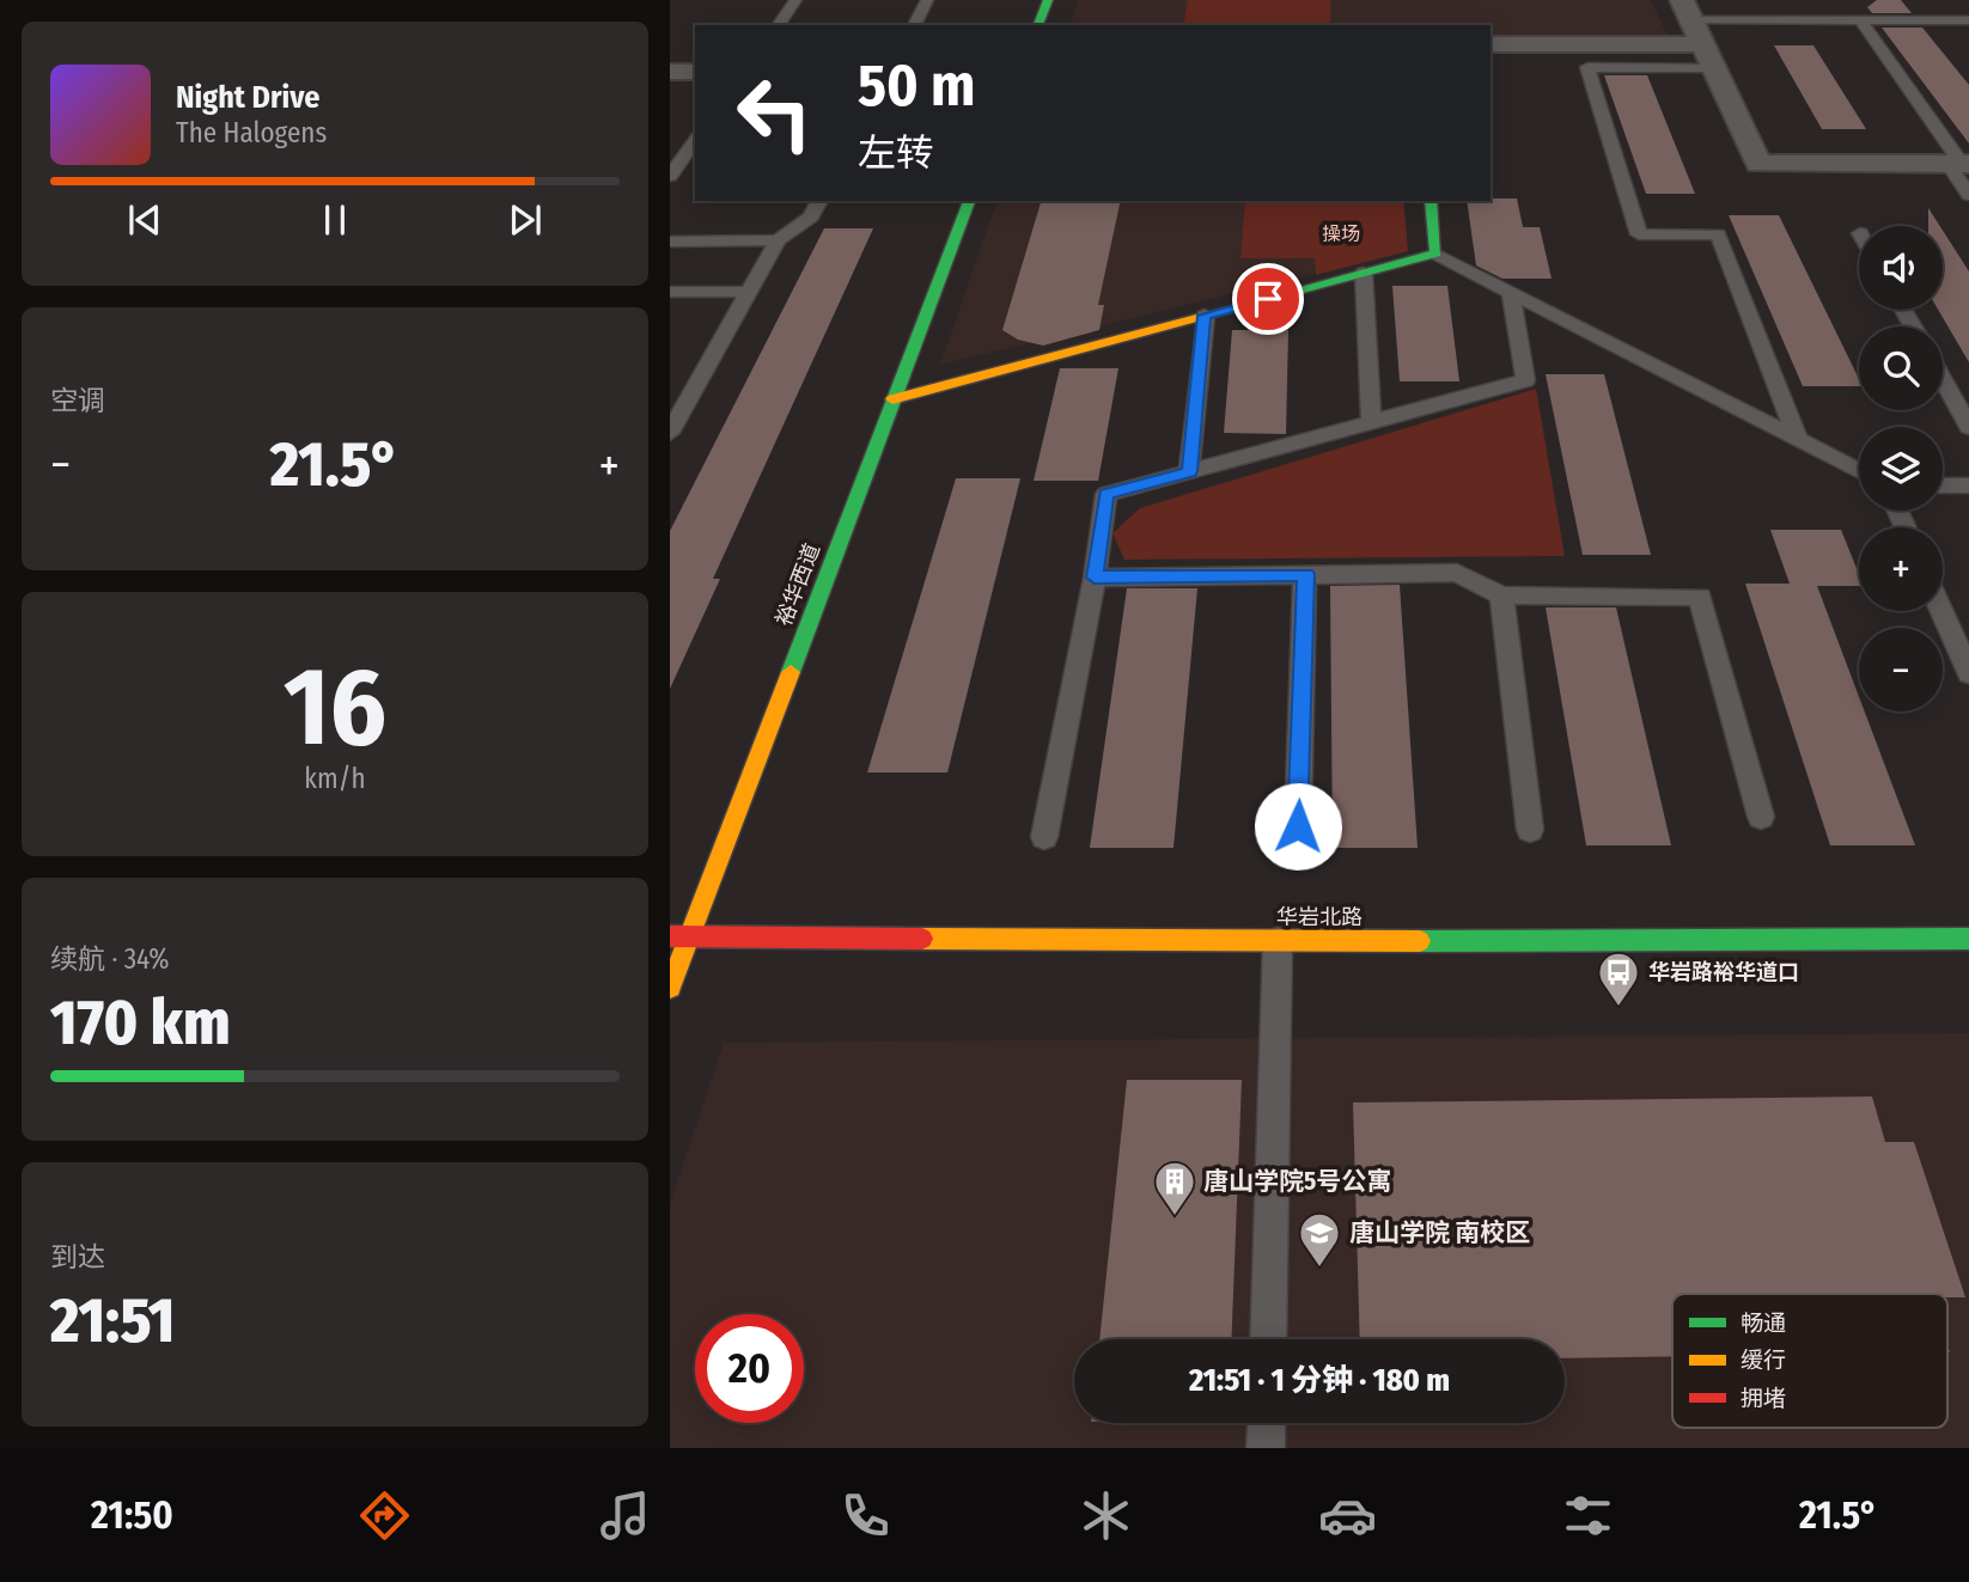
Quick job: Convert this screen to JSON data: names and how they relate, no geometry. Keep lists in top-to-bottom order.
{
  "streets": {
    "street": ["裕华西道", "华岩北路"]
  },
  "crossings": [
    ["裕华西道", "华岩北路"]
  ],
  "parks": ["操场"],
  "places": {
    "bus stop": ["华岩路裕华道口"],
    "building": ["唐山学院5号公寓"],
    "school or university": ["唐山学院 南校区"]
  },
  "legend": ["畅通", "缓行", "拥堵"],
  "page": {
    "turn": ["50 m", "左转"],
    "song": ["Night Drive", "The Halogens"],
    "map_buttons": ["+", "−"],
    "tile": [
      "空调",
      ["16", "km/h"],
      ["续航 · 34%", "170 km"],
      ["到达", "21:51"]
    ],
    "heat": ["−", "21.5°", "+"],
    "limit": "20",
    "trip": "21:51 · 1 分钟 · 180 m",
    "tabs": ["21:50", "21.5°"]
  }
}
